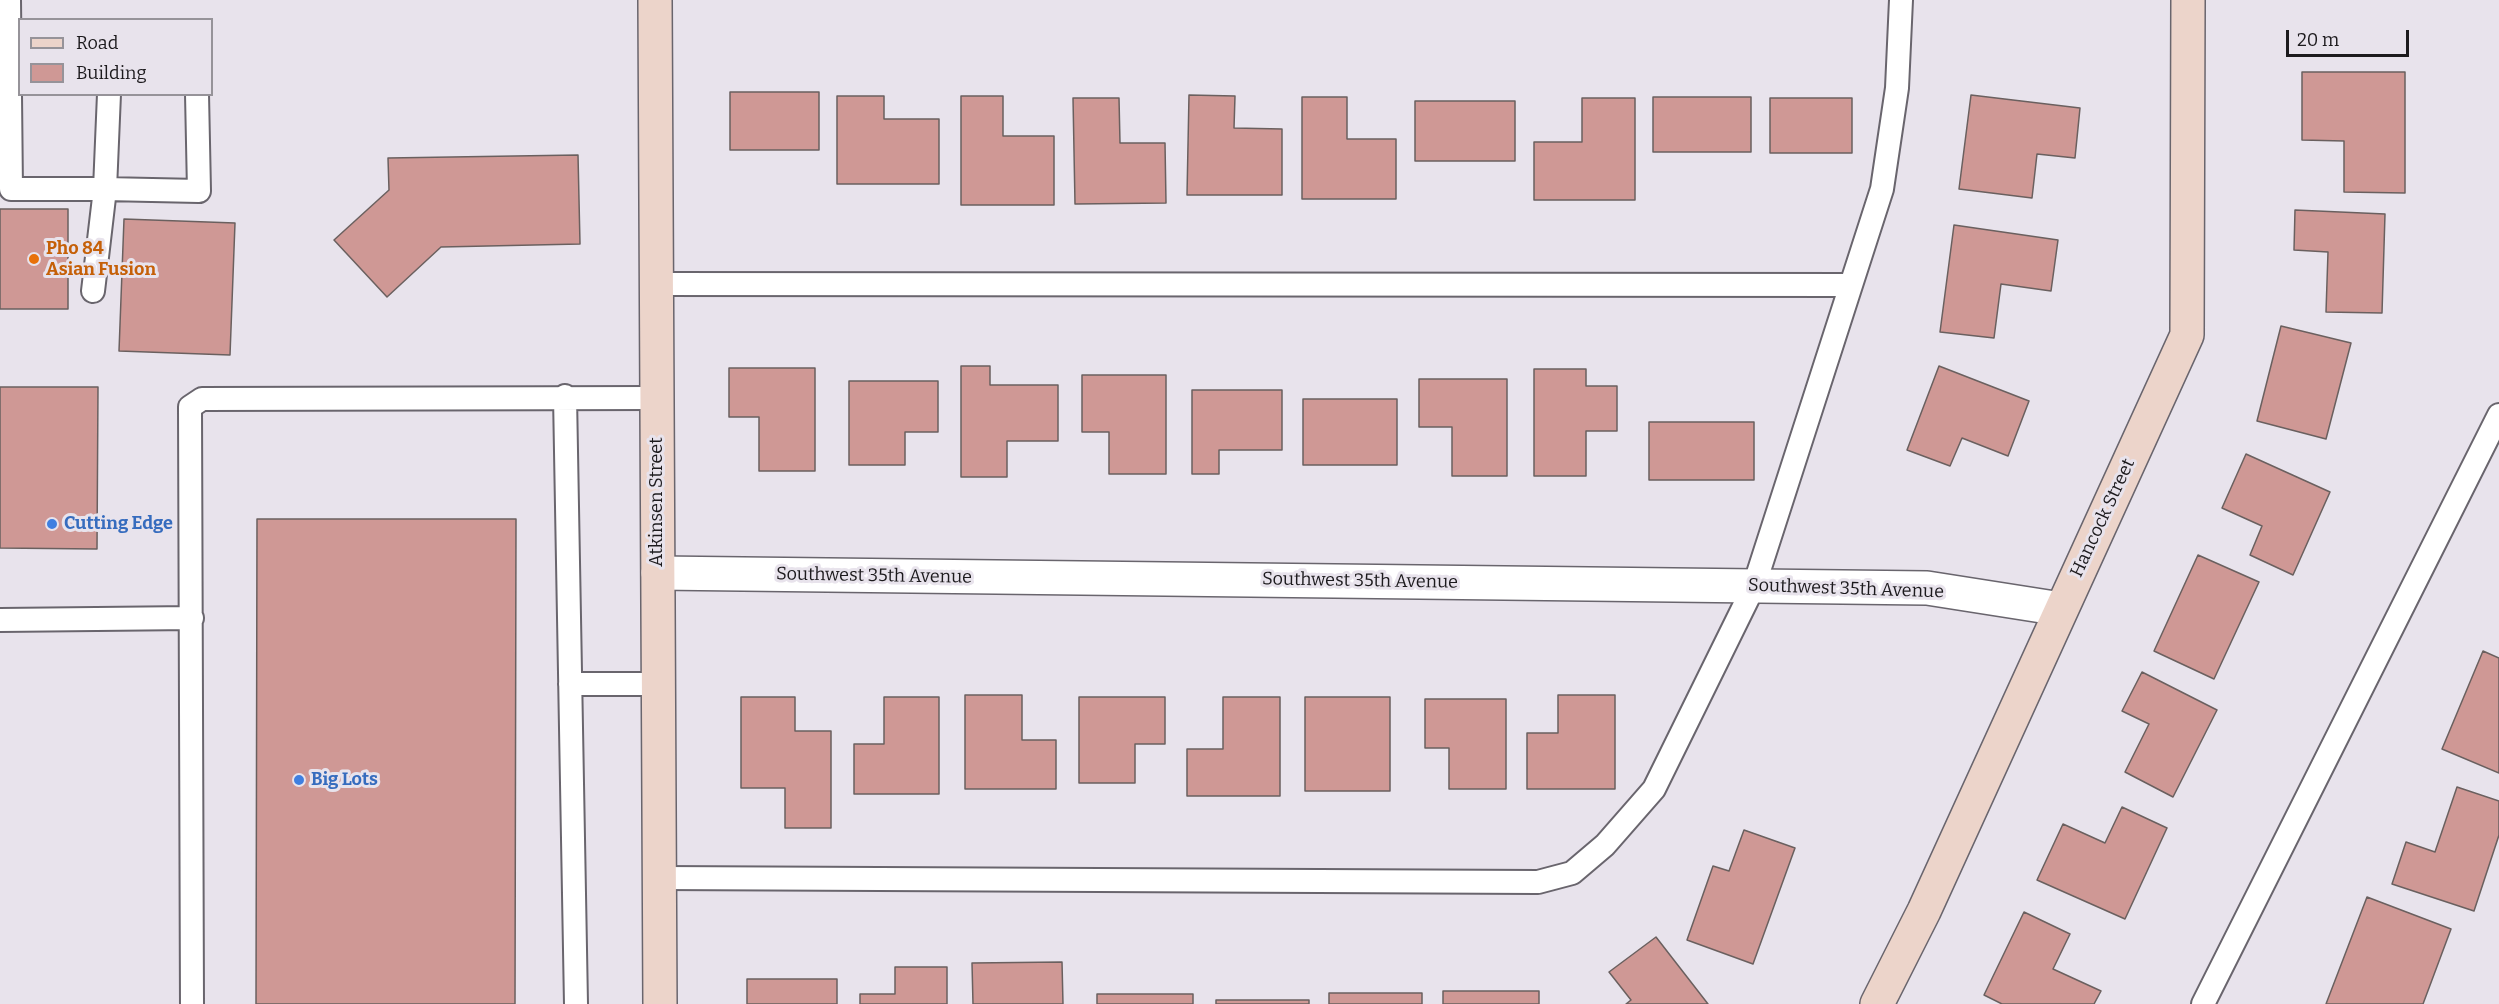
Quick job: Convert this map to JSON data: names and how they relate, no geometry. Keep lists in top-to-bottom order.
{
  "streets": {
    "street": ["Atkinsen Street", "Hancock Street", "Southwest 35th Avenue"]
  },
  "crossings": [
    ["Atkinsen Street", "Southwest 35th Avenue"],
    ["Hancock Street", "Southwest 35th Avenue"]
  ],
  "places": ["Pho 84 Asian Fusion", "Cutting Edge", "Big Lots"],
  "legend": ["Road", "Building"],
  "scale_bar": "20 m"
}
